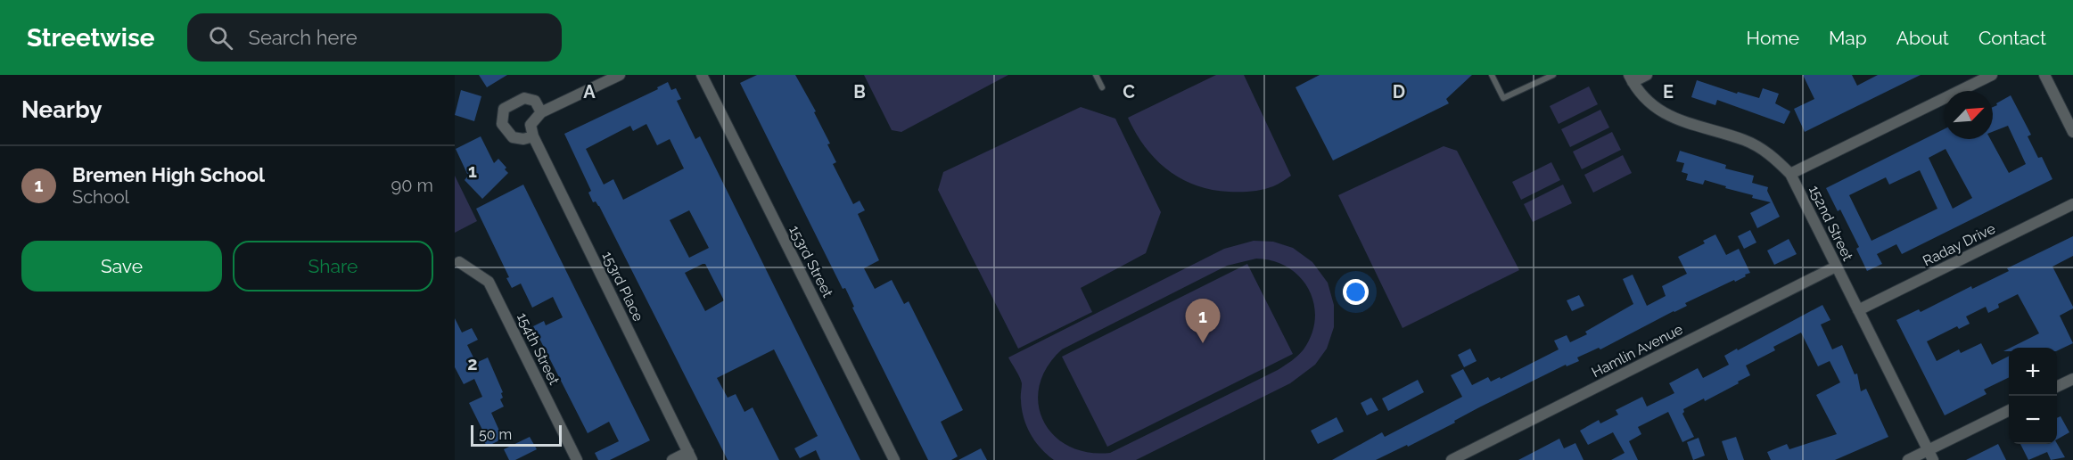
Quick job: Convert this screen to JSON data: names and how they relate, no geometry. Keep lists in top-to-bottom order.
{
  "streets": {
    "street": [
      "152nd Street",
      "Raday Drive",
      "153rd Street",
      "153rd Place",
      "154th Street",
      "Hamlin Avenue"
    ]
  },
  "crossings": [
    ["152nd Street", "Raday Drive"],
    ["152nd Street", "Hamlin Avenue"]
  ],
  "scale_bar": "50 m",
  "north": "top right",
  "page": {
    "header": "Streetwise",
    "search": "Search here",
    "nav": [
      "Home",
      "Map",
      "About",
      "Contact"
    ],
    "heading": "Nearby",
    "list": [
      {
        "mark": "1",
        "name": "Bremen High School",
        "note": "School",
        "value": "90 m"
      }
    ],
    "buttons": ["Save", "Share"],
    "pins": "1",
    "map_buttons": ["+", "−"],
    "scale": "50 m"
  },
  "grid": {
    "columns": [
      "A",
      "B",
      "C",
      "D",
      "E"
    ],
    "rows": ["1", "2"]
  }
}
